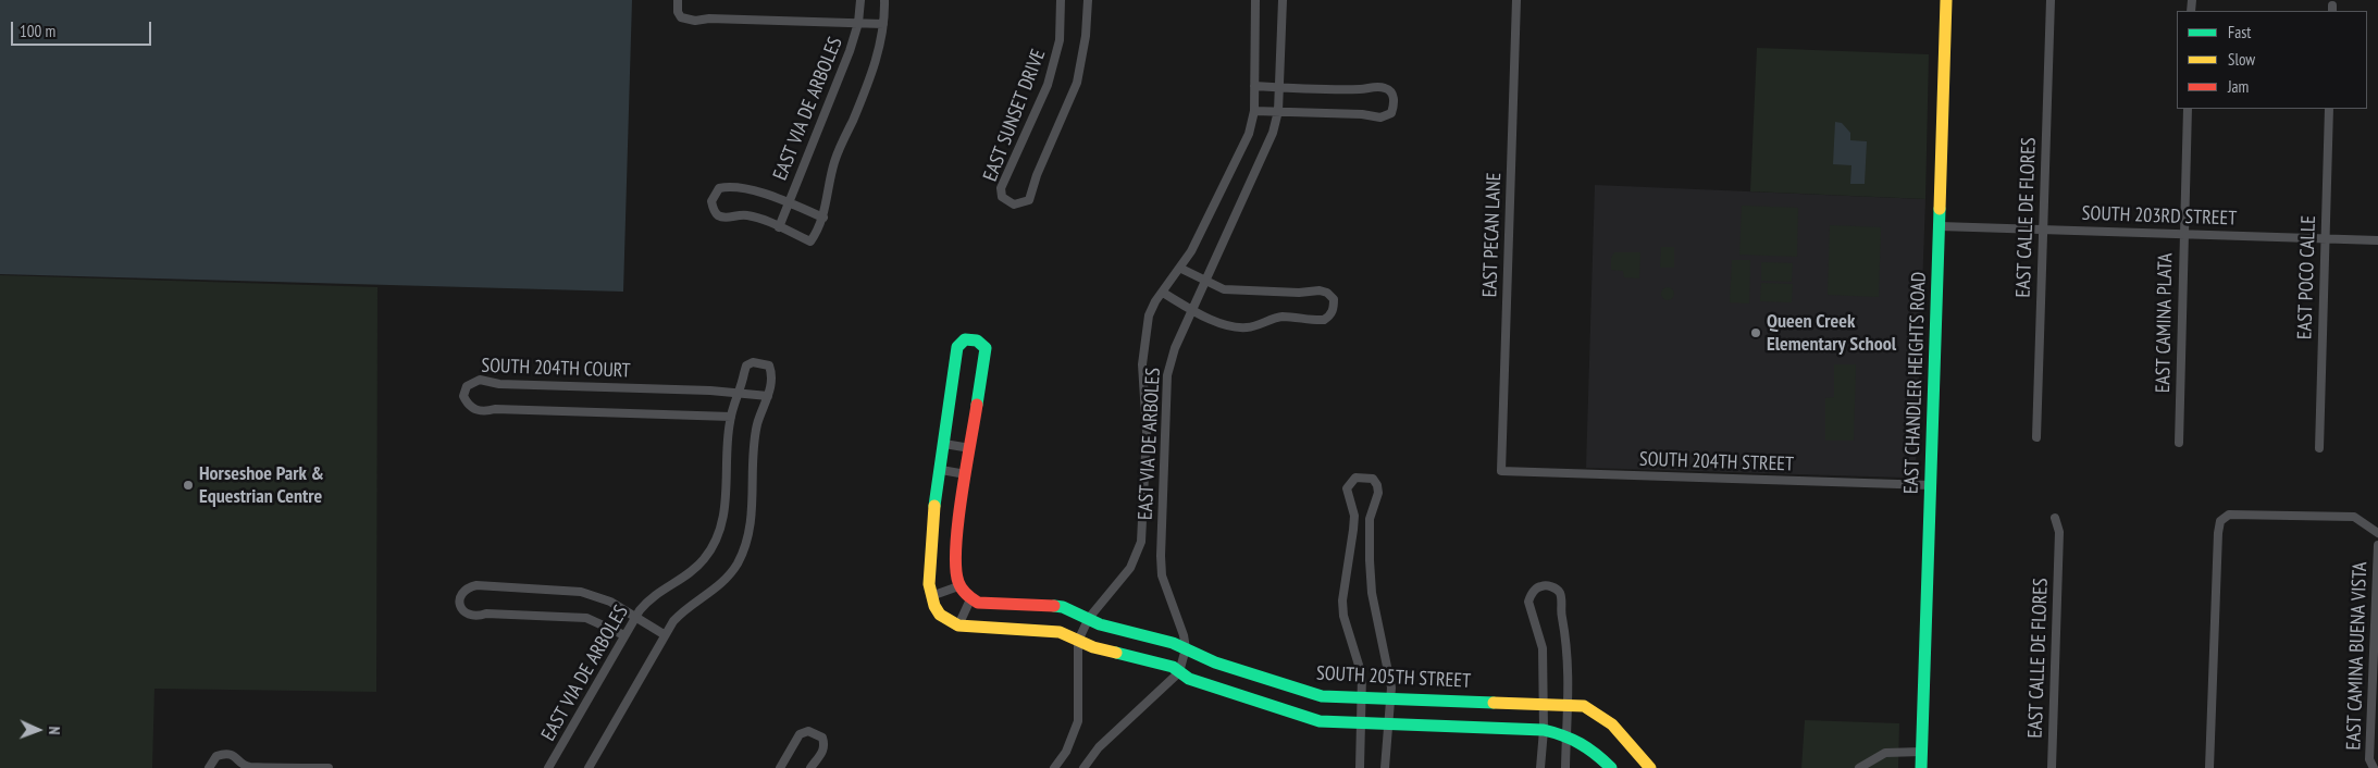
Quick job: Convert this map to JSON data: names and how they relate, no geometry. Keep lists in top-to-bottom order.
{
  "streets": {
    "street": [
      "EAST VIA DE ARBOLES",
      "EAST SUNSET DRIVE",
      "SOUTH 203RD STREET",
      "EAST CALLE DE FLORES",
      "EAST PECAN LANE",
      "EAST POCO CALLE",
      "EAST CAMINA PLATA",
      "SOUTH 204TH COURT",
      "EAST CHANDLER HEIGHTS ROAD",
      "SOUTH 204TH STREET",
      "EAST CAMINA BUENA VISTA",
      "SOUTH 205TH STREET"
    ]
  },
  "crossings": [
    ["EAST VIA DE ARBOLES", "SOUTH 204TH COURT"],
    ["EAST VIA DE ARBOLES", "SOUTH 205TH STREET"],
    ["SOUTH 203RD STREET", "EAST CALLE DE FLORES"],
    ["SOUTH 203RD STREET", "EAST POCO CALLE"],
    ["SOUTH 203RD STREET", "EAST CAMINA PLATA"],
    ["SOUTH 203RD STREET", "EAST CHANDLER HEIGHTS ROAD"],
    ["EAST PECAN LANE", "SOUTH 204TH STREET"],
    ["EAST CHANDLER HEIGHTS ROAD", "SOUTH 204TH STREET"]
  ],
  "places": ["Queen Creek Elementary School", "Horseshoe Park & Equestrian Centre"],
  "legend": ["Fast", "Slow", "Jam"],
  "scale_bar": "100 m",
  "north": "right"
}
